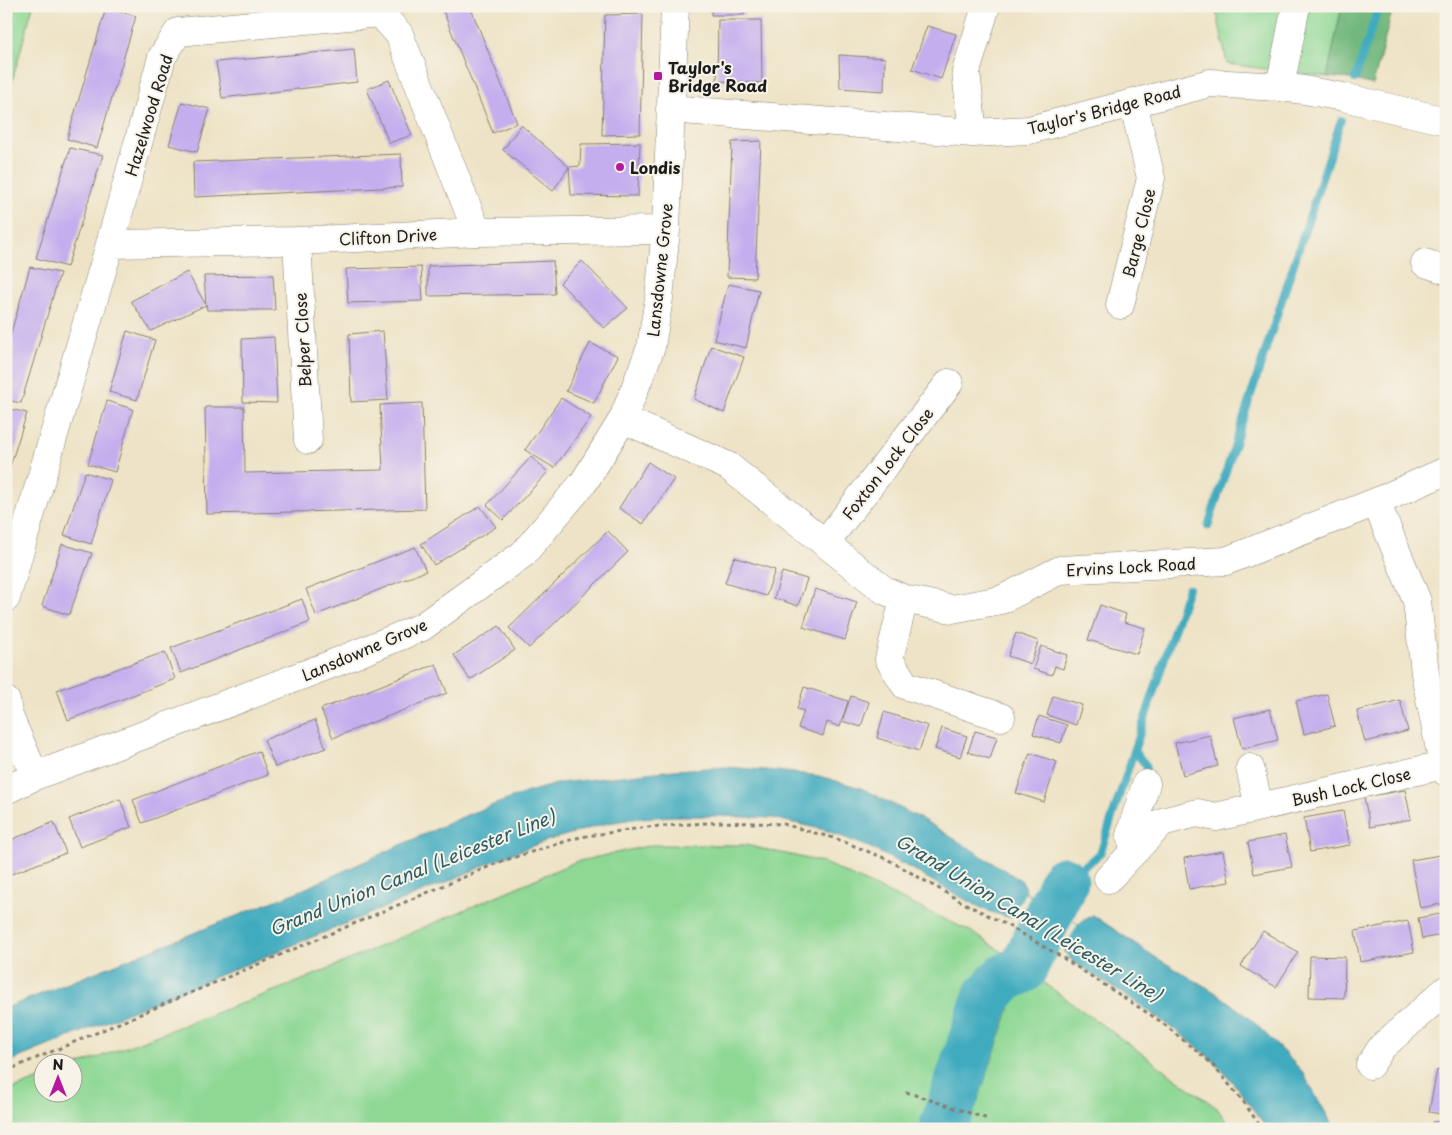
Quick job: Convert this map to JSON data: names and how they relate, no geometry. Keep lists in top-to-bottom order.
{
  "streets": {
    "street": [
      "Taylor's Bridge Road",
      "Hazelwood Road",
      "Barge Close",
      "Clifton Drive",
      "Lansdowne Grove",
      "Belper Close",
      "Foxton Lock Close",
      "Ervins Lock Road",
      "Bush Lock Close"
    ]
  },
  "crossings": [
    ["Taylor's Bridge Road", "Barge Close"],
    ["Taylor's Bridge Road", "Lansdowne Grove"],
    ["Hazelwood Road", "Clifton Drive"],
    ["Clifton Drive", "Lansdowne Grove"],
    ["Clifton Drive", "Belper Close"],
    ["Lansdowne Grove", "Ervins Lock Road"],
    ["Foxton Lock Close", "Ervins Lock Road"]
  ],
  "water": ["Grand Union Canal (Leicester Line)"],
  "places": {
    "transit": ["Taylor's Bridge Road"],
    "other": ["Londis"]
  },
  "north": "top"
}
